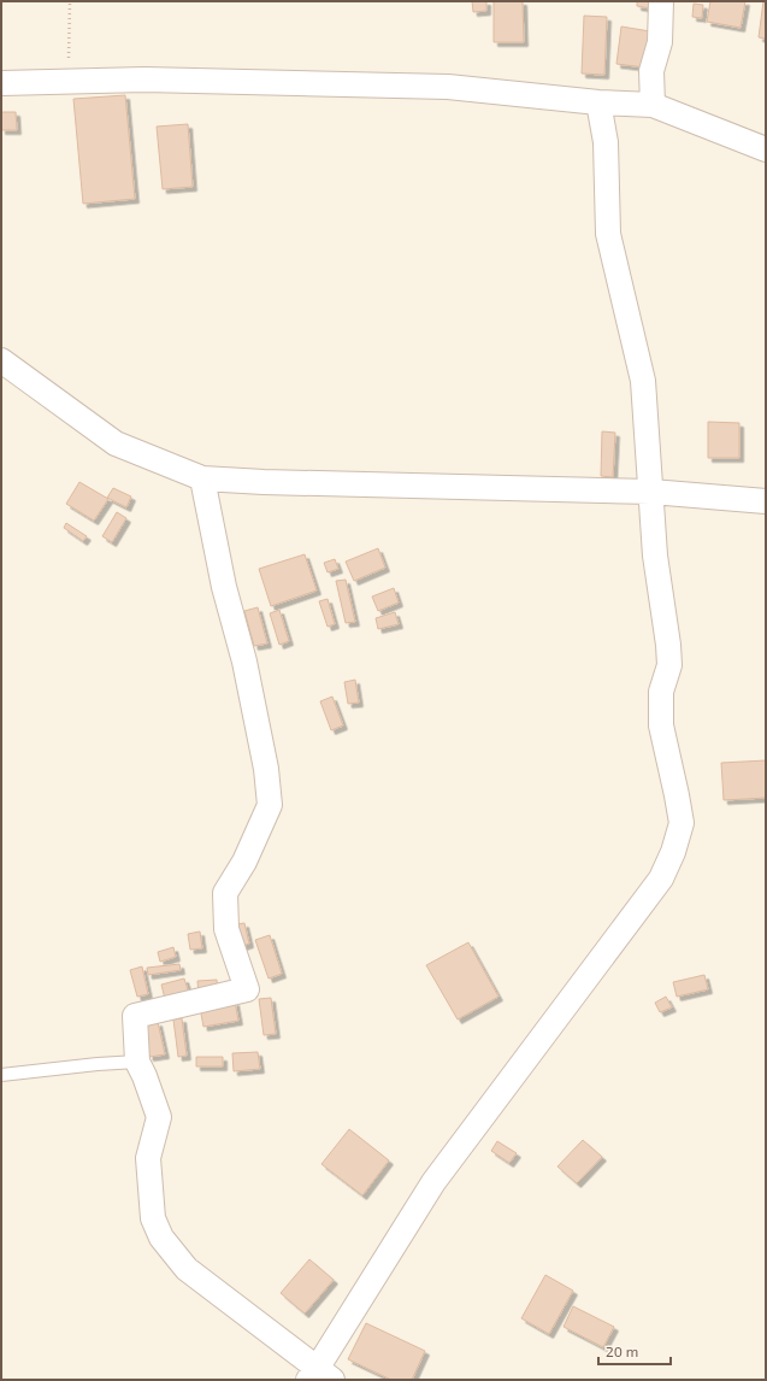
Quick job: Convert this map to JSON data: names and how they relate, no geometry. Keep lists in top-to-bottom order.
{
  "scale_bar": "20 m"
}
